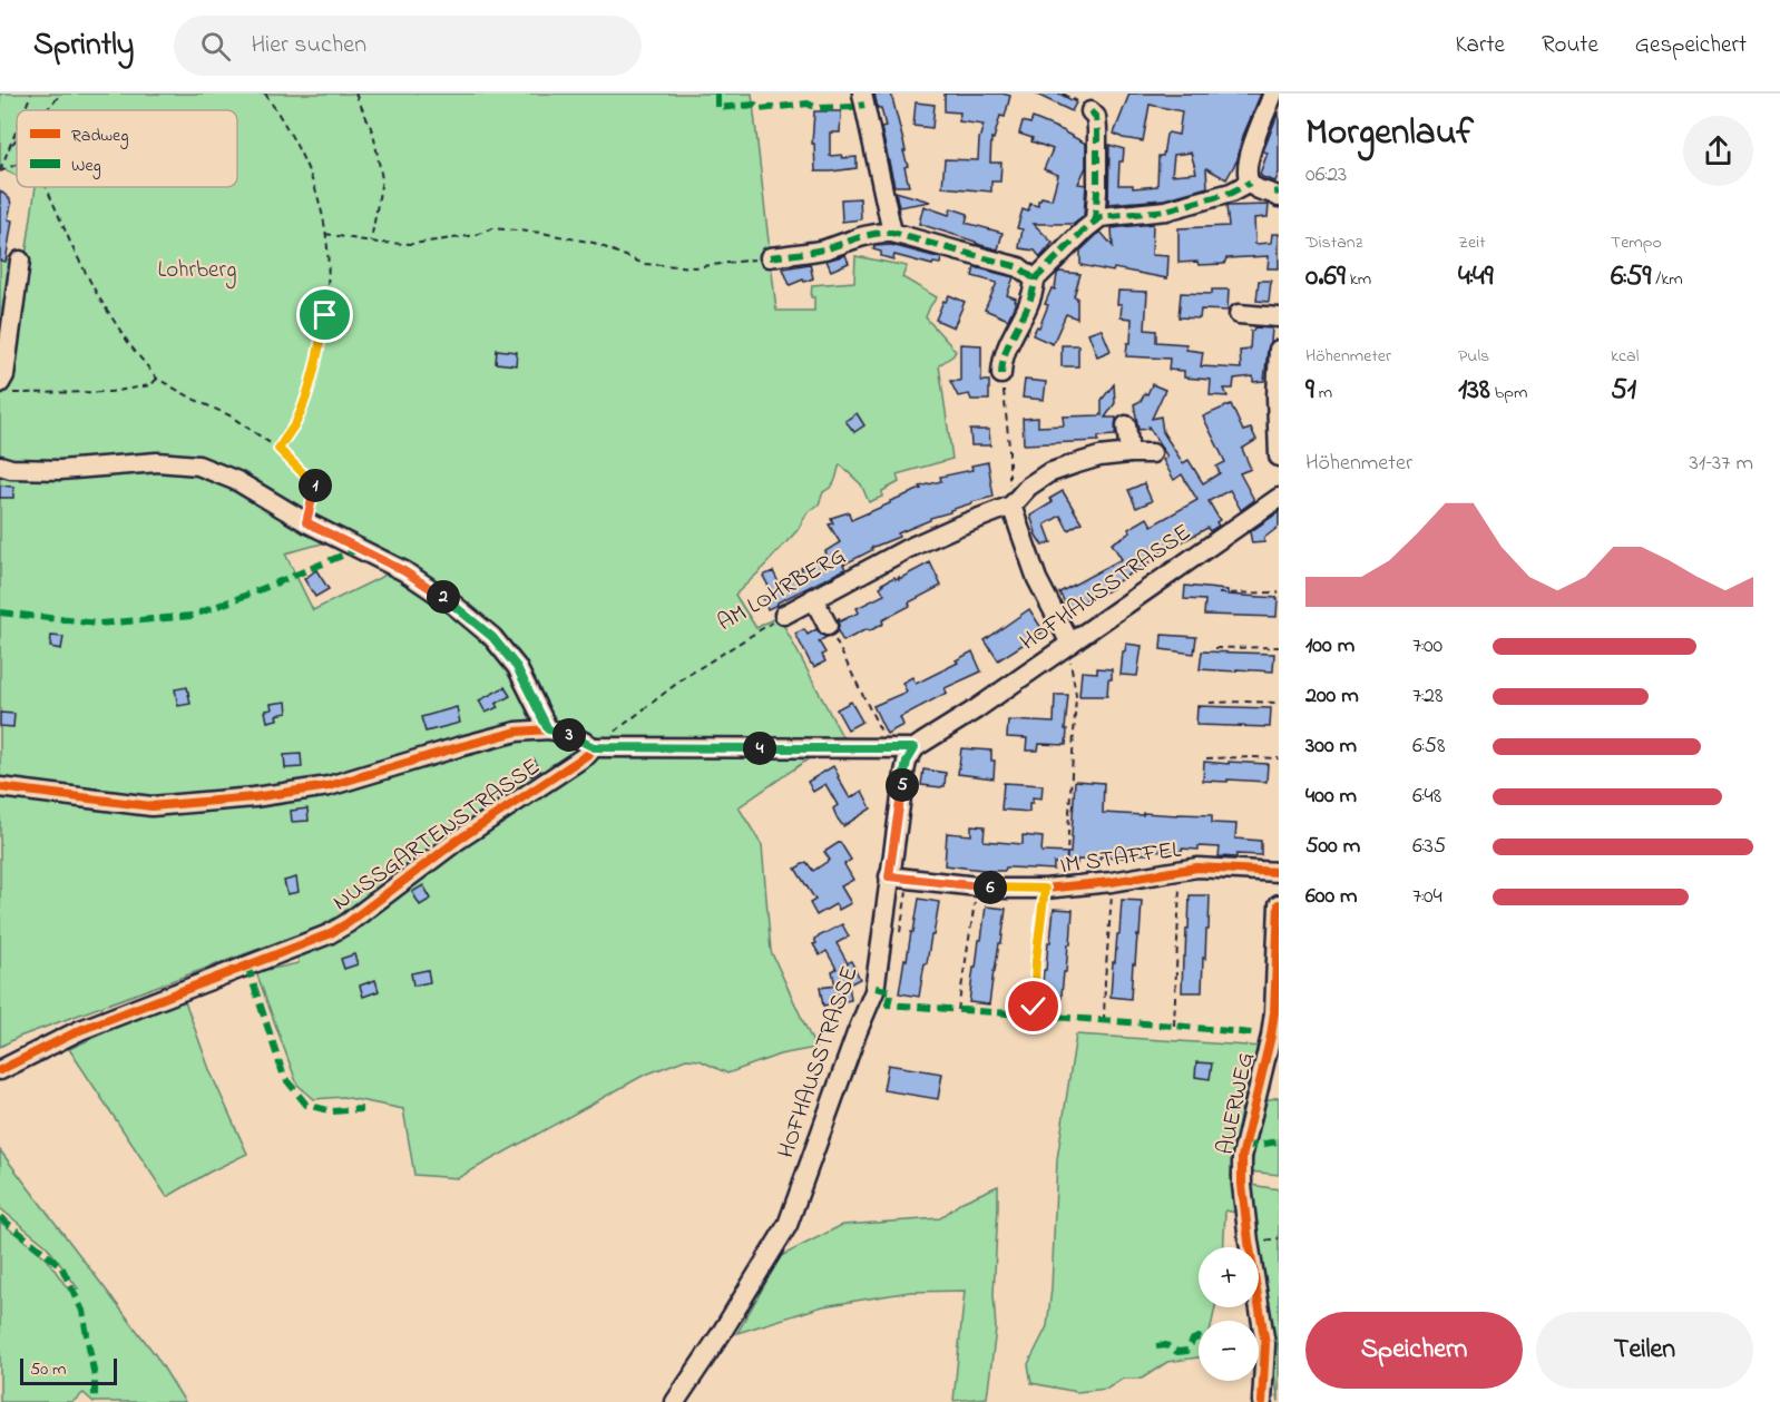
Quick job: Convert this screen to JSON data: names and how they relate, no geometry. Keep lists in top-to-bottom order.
{
  "streets": {
    "street": [
      "HOFHAUSSTRASSE",
      "AM LOHRBERG",
      "NUSSGARTENSTRASSE",
      "IM STAFFEL",
      "AUERWEG"
    ]
  },
  "crossings": [
    ["HOFHAUSSTRASSE", "IM STAFFEL"]
  ],
  "parks": ["Lohrberg"],
  "legend": ["Radweg", "Weg"],
  "scale_bar": "50 m",
  "page": {
    "header": "Sprintly",
    "search": "Hier suchen",
    "nav": ["Karte", "Route", "Gespeichert"],
    "heading": ["Morgenlauf", "06:23"],
    "stats": [
      ["Distanz", "0.69 km"],
      ["Zeit", "4:49"],
      ["Tempo", "6:59 /km"],
      ["Höhenmeter", "9 m"],
      ["Puls", "138 bpm"],
      ["kcal", "51"]
    ],
    "chart": ["Höhenmeter", "31–37 m"],
    "pins": [
      "1",
      "2",
      "3",
      "4",
      "5",
      "6"
    ],
    "list": [
      {
        "name": "100 m",
        "note": "7:00"
      },
      {
        "name": "200 m",
        "note": "7:28"
      },
      {
        "name": "300 m",
        "note": "6:58"
      },
      {
        "name": "400 m",
        "note": "6:48"
      },
      {
        "name": "500 m",
        "note": "6:35"
      },
      {
        "name": "600 m",
        "note": "7:04"
      }
    ],
    "map_buttons": ["+", "−"],
    "buttons": ["Speichern", "Teilen"],
    "scale": "50 m"
  }
}
